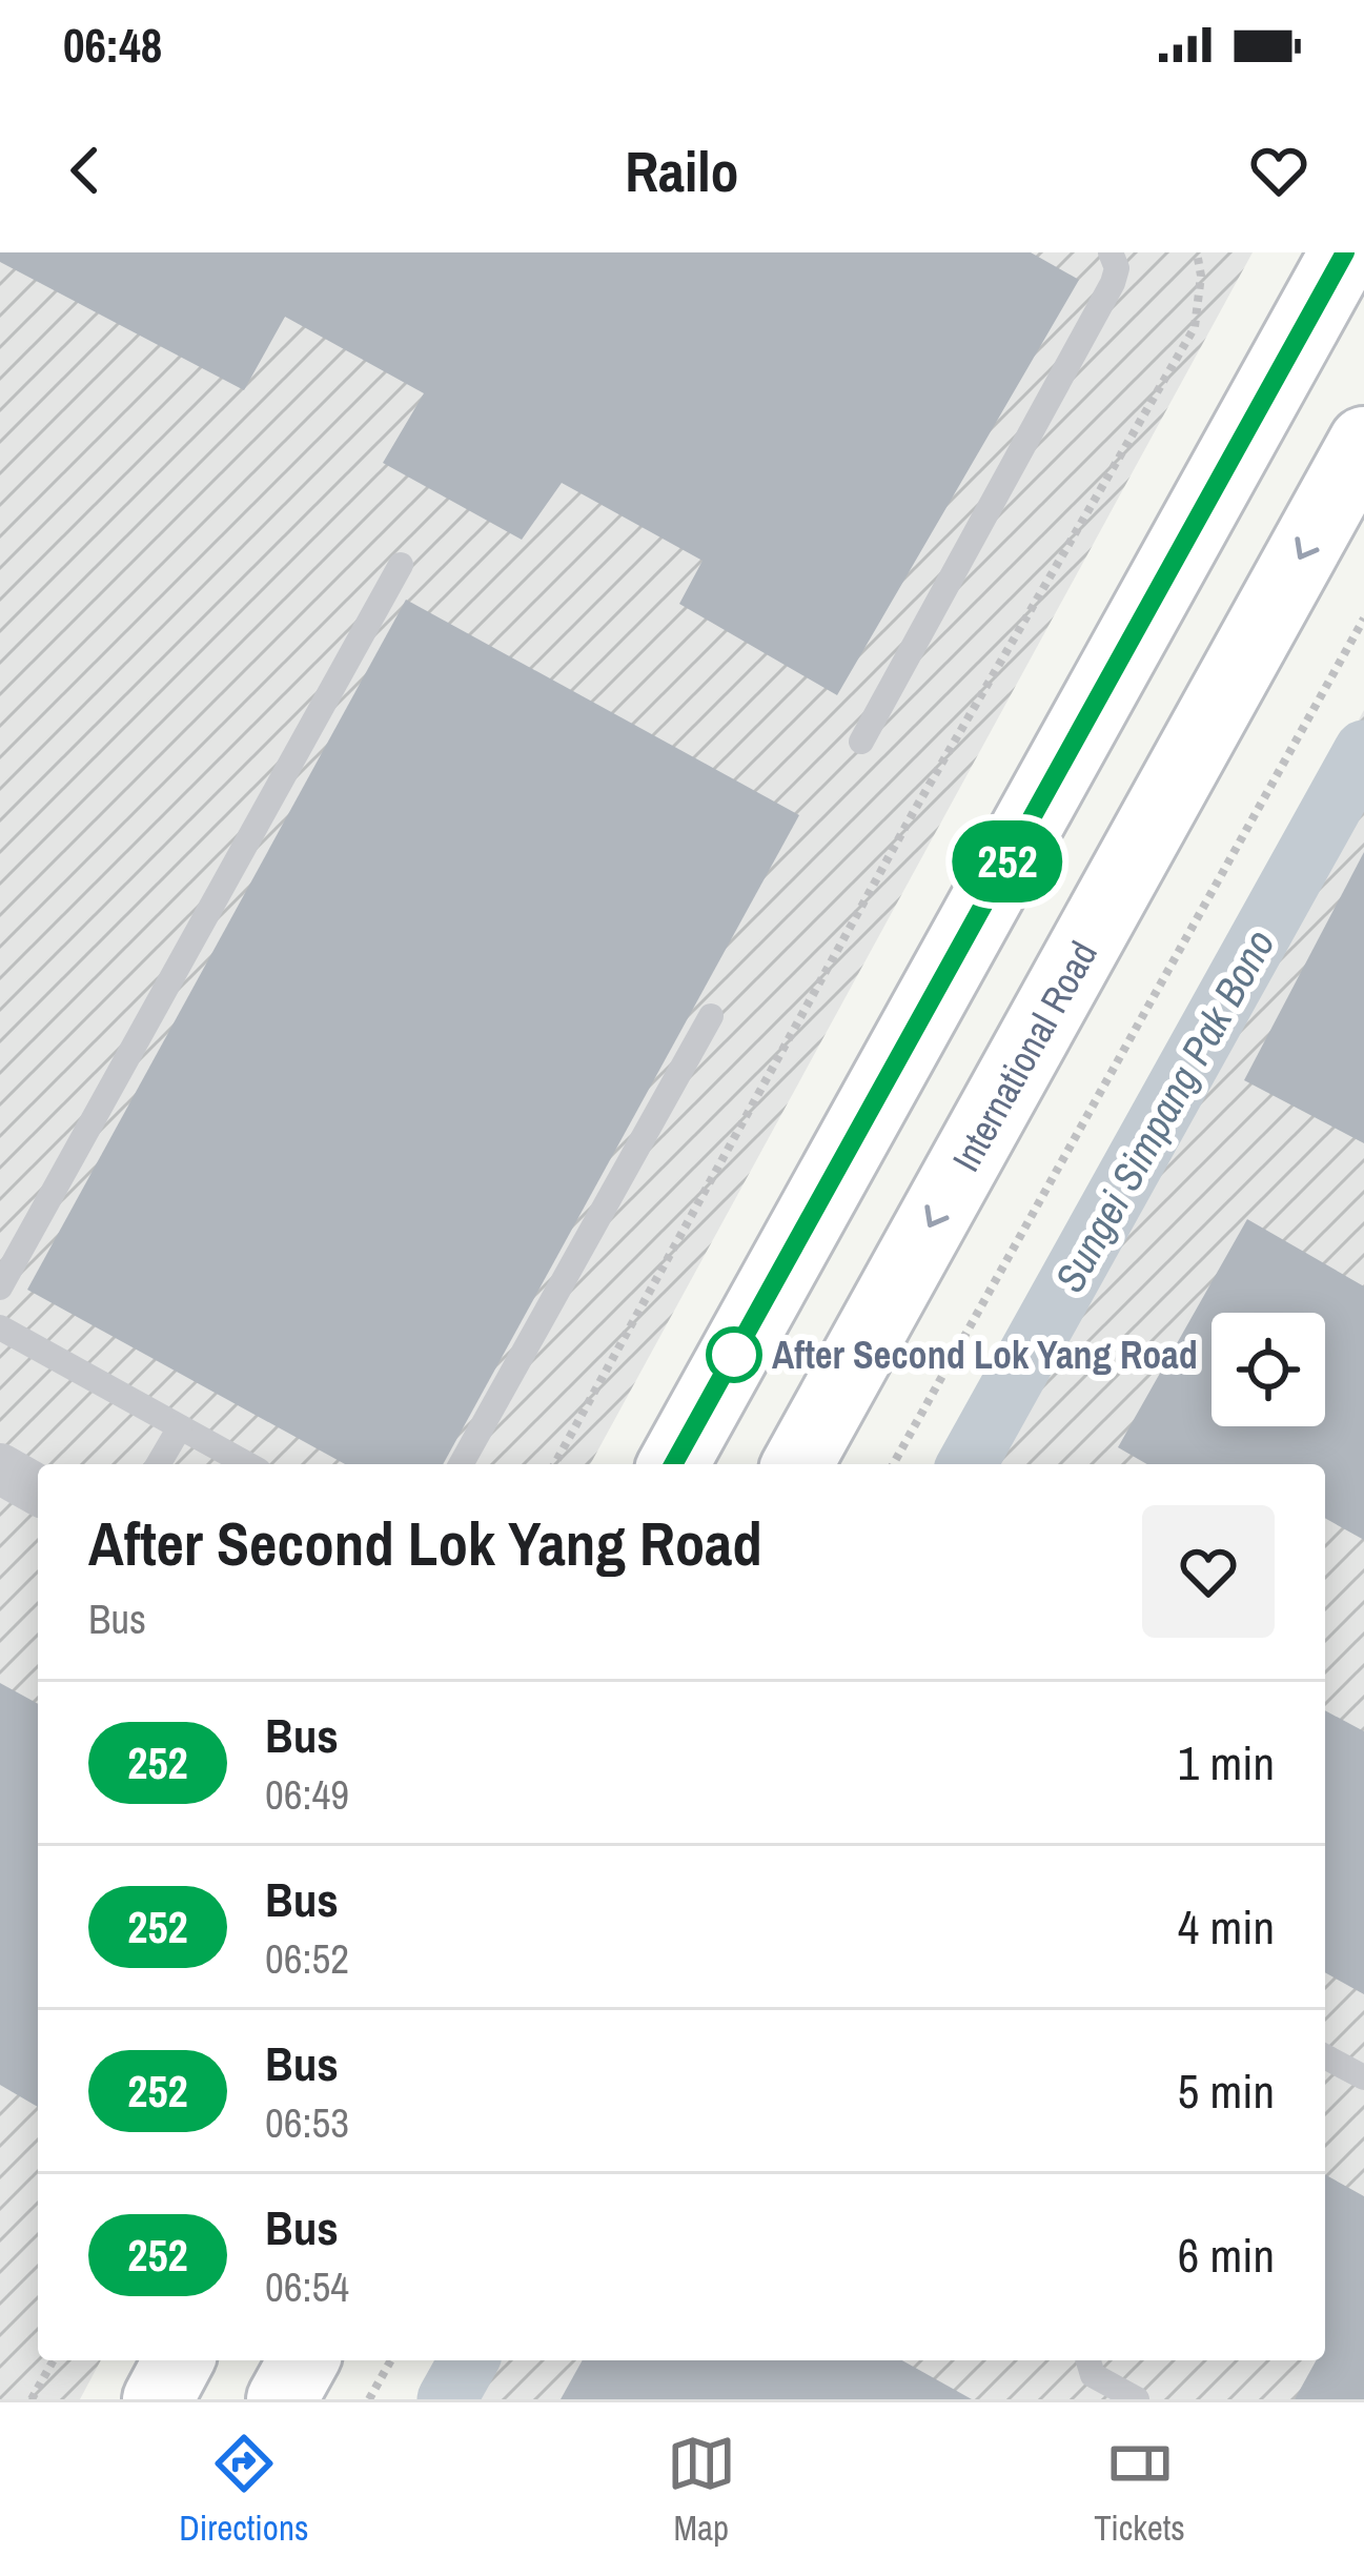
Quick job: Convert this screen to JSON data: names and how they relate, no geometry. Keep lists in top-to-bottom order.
{
  "streets": {
    "main road": ["International Road"]
  },
  "water": ["Sungei Simpang Pak Bono"],
  "places": ["After Second Lok Yang Road"],
  "lines": ["bus line 252"],
  "page": {
    "status": "06:48",
    "header": "Railo",
    "on_map": "252",
    "heading": ["After Second Lok Yang Road", "Bus"],
    "list": [
      {
        "mark": "252",
        "name": "Bus",
        "note": "06:49",
        "value": "1 min"
      },
      {
        "mark": "252",
        "name": "Bus",
        "note": "06:52",
        "value": "4 min"
      },
      {
        "mark": "252",
        "name": "Bus",
        "note": "06:53",
        "value": "5 min"
      },
      {
        "mark": "252",
        "name": "Bus",
        "note": "06:54",
        "value": "6 min"
      }
    ],
    "tabs": ["Directions", "Map", "Tickets"]
  }
}
